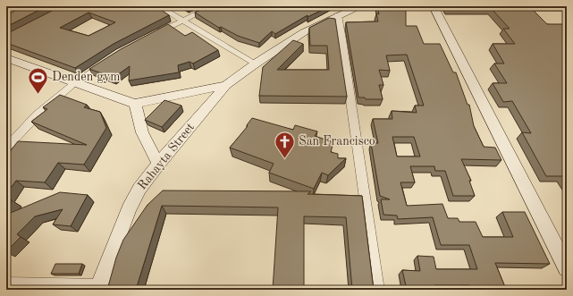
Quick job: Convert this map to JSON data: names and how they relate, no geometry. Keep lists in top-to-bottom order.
{
  "streets": {
    "street": ["Rahayta Street"]
  },
  "places": {
    "sports": ["Denden gym"],
    "church": ["San Francisco"]
  }
}
